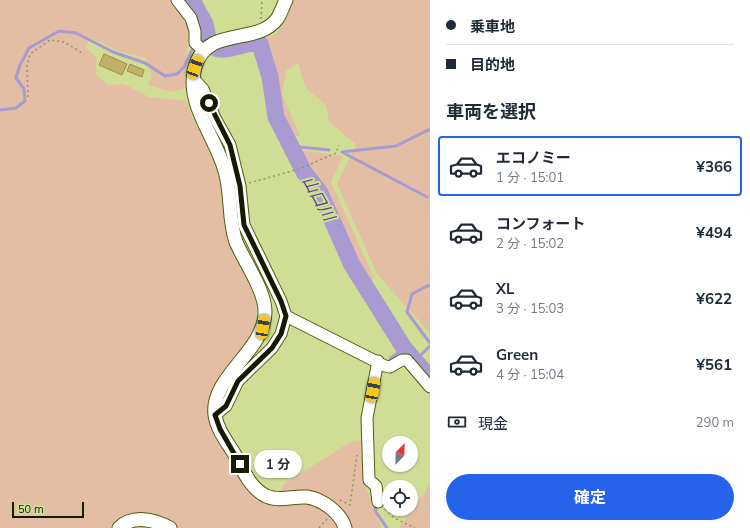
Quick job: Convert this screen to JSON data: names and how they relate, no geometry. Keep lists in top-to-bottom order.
{
  "water": ["山口川"],
  "scale_bar": "50 m",
  "north": "top right",
  "page": {
    "banner": ["乗車地", "目的地"],
    "heading": "車両を選択",
    "list": [
      {
        "name": "エコノミー",
        "note": "1 分 · 15:01",
        "value": "¥366"
      },
      {
        "name": "コンフォート",
        "note": "2 分 · 15:02",
        "value": "¥494"
      },
      {
        "name": "XL",
        "note": "3 分 · 15:03",
        "value": "¥622"
      },
      {
        "name": "Green",
        "note": "4 分 · 15:04",
        "value": "¥561"
      }
    ],
    "pay": ["現金", "290 m"],
    "bubble": "1 分",
    "buttons": "確定",
    "scale": "50 m"
  }
}
